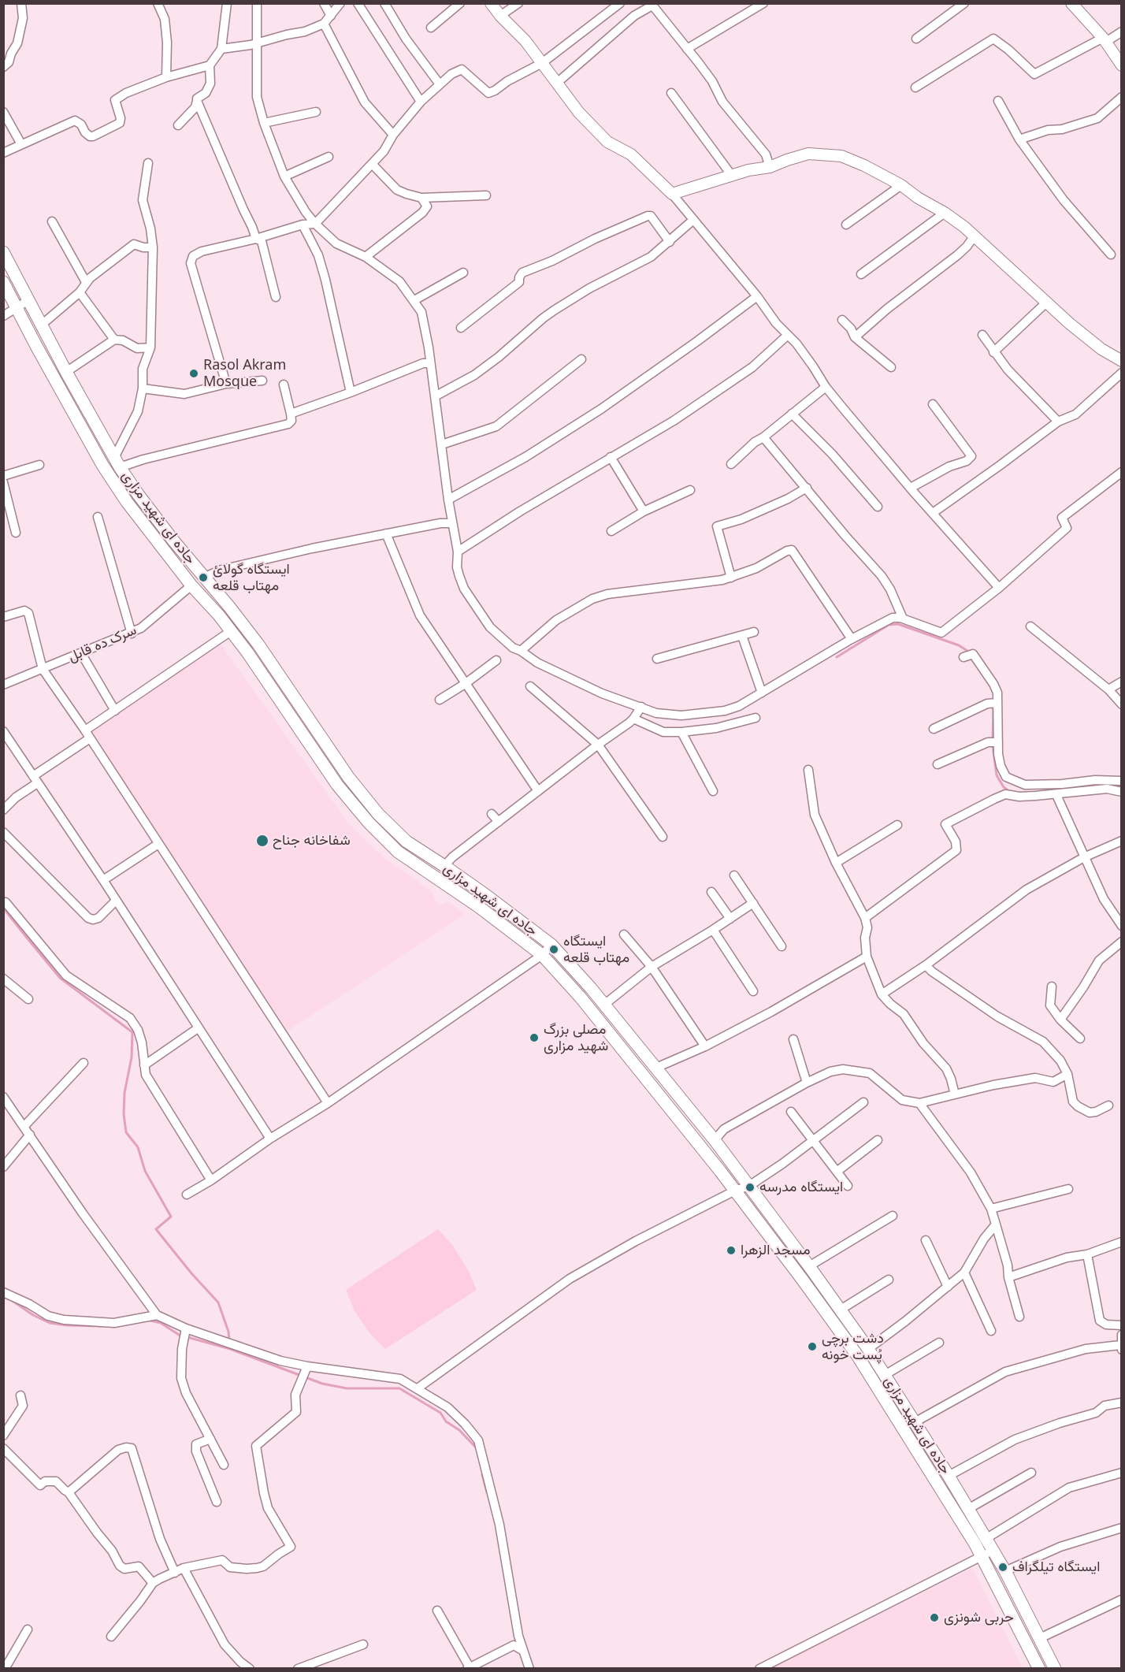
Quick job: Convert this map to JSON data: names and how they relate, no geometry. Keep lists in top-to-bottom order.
{
  "streets": {
    "main road": ["جاده ای شهید مزاری"],
    "street": ["سرک ده قابل"]
  },
  "crossings": [
    ["جاده ای شهید مزاری", "سرک ده قابل"]
  ],
  "places": [
    "Rasol Akram Mosque",
    "ایستگاه گولائ مهتاب قلعه",
    "شفاخانه جناح",
    "ایستگاه مهتاب قلعه",
    "مصلی بزرگ شهید مزاری",
    "ایستگاه مدرسه",
    "مسجد الزهرا",
    "دشت برچی پُست خونه",
    "ایستگاه تیلگراف",
    "حربی شونزی"
  ]
}
